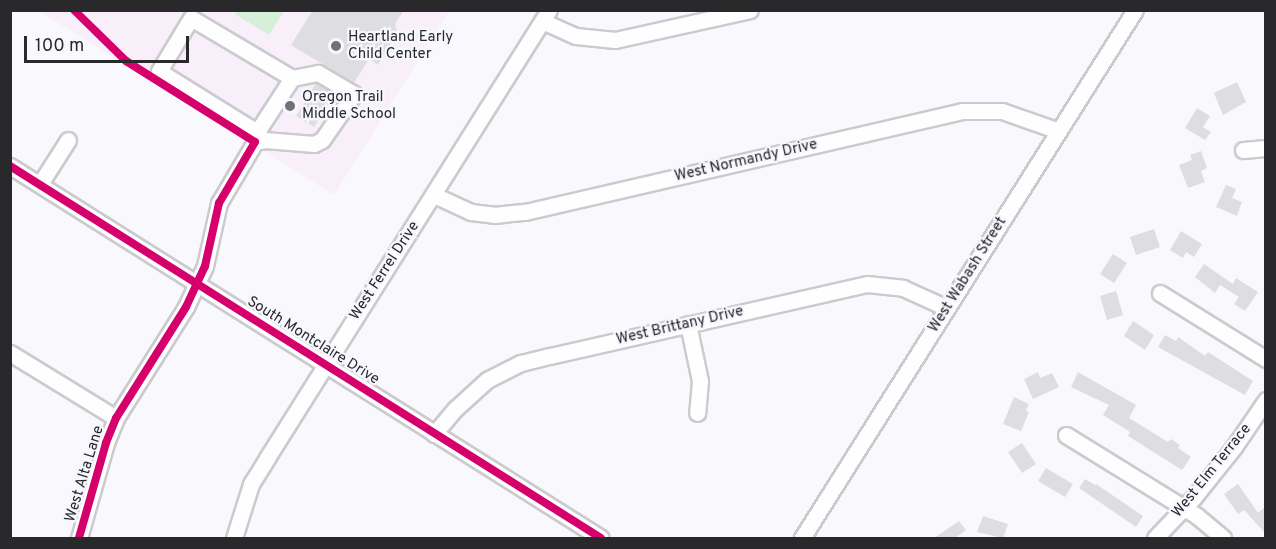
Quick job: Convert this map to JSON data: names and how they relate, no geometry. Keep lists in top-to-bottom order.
{
  "streets": {
    "street": [
      "West Normandy Drive",
      "West Ferrel Drive",
      "West Wabash Street",
      "West Brittany Drive",
      "South Montclaire Drive",
      "West Elm Terrace",
      "West Alta Lane"
    ]
  },
  "crossings": [
    ["West Normandy Drive", "West Ferrel Drive"],
    ["West Normandy Drive", "West Wabash Street"],
    ["West Ferrel Drive", "South Montclaire Drive"],
    ["West Wabash Street", "West Brittany Drive"],
    ["West Brittany Drive", "South Montclaire Drive"],
    ["South Montclaire Drive", "West Alta Lane"]
  ],
  "places": ["Heartland Early Child Center", "Oregon Trail Middle School"],
  "scale_bar": "100 m"
}
